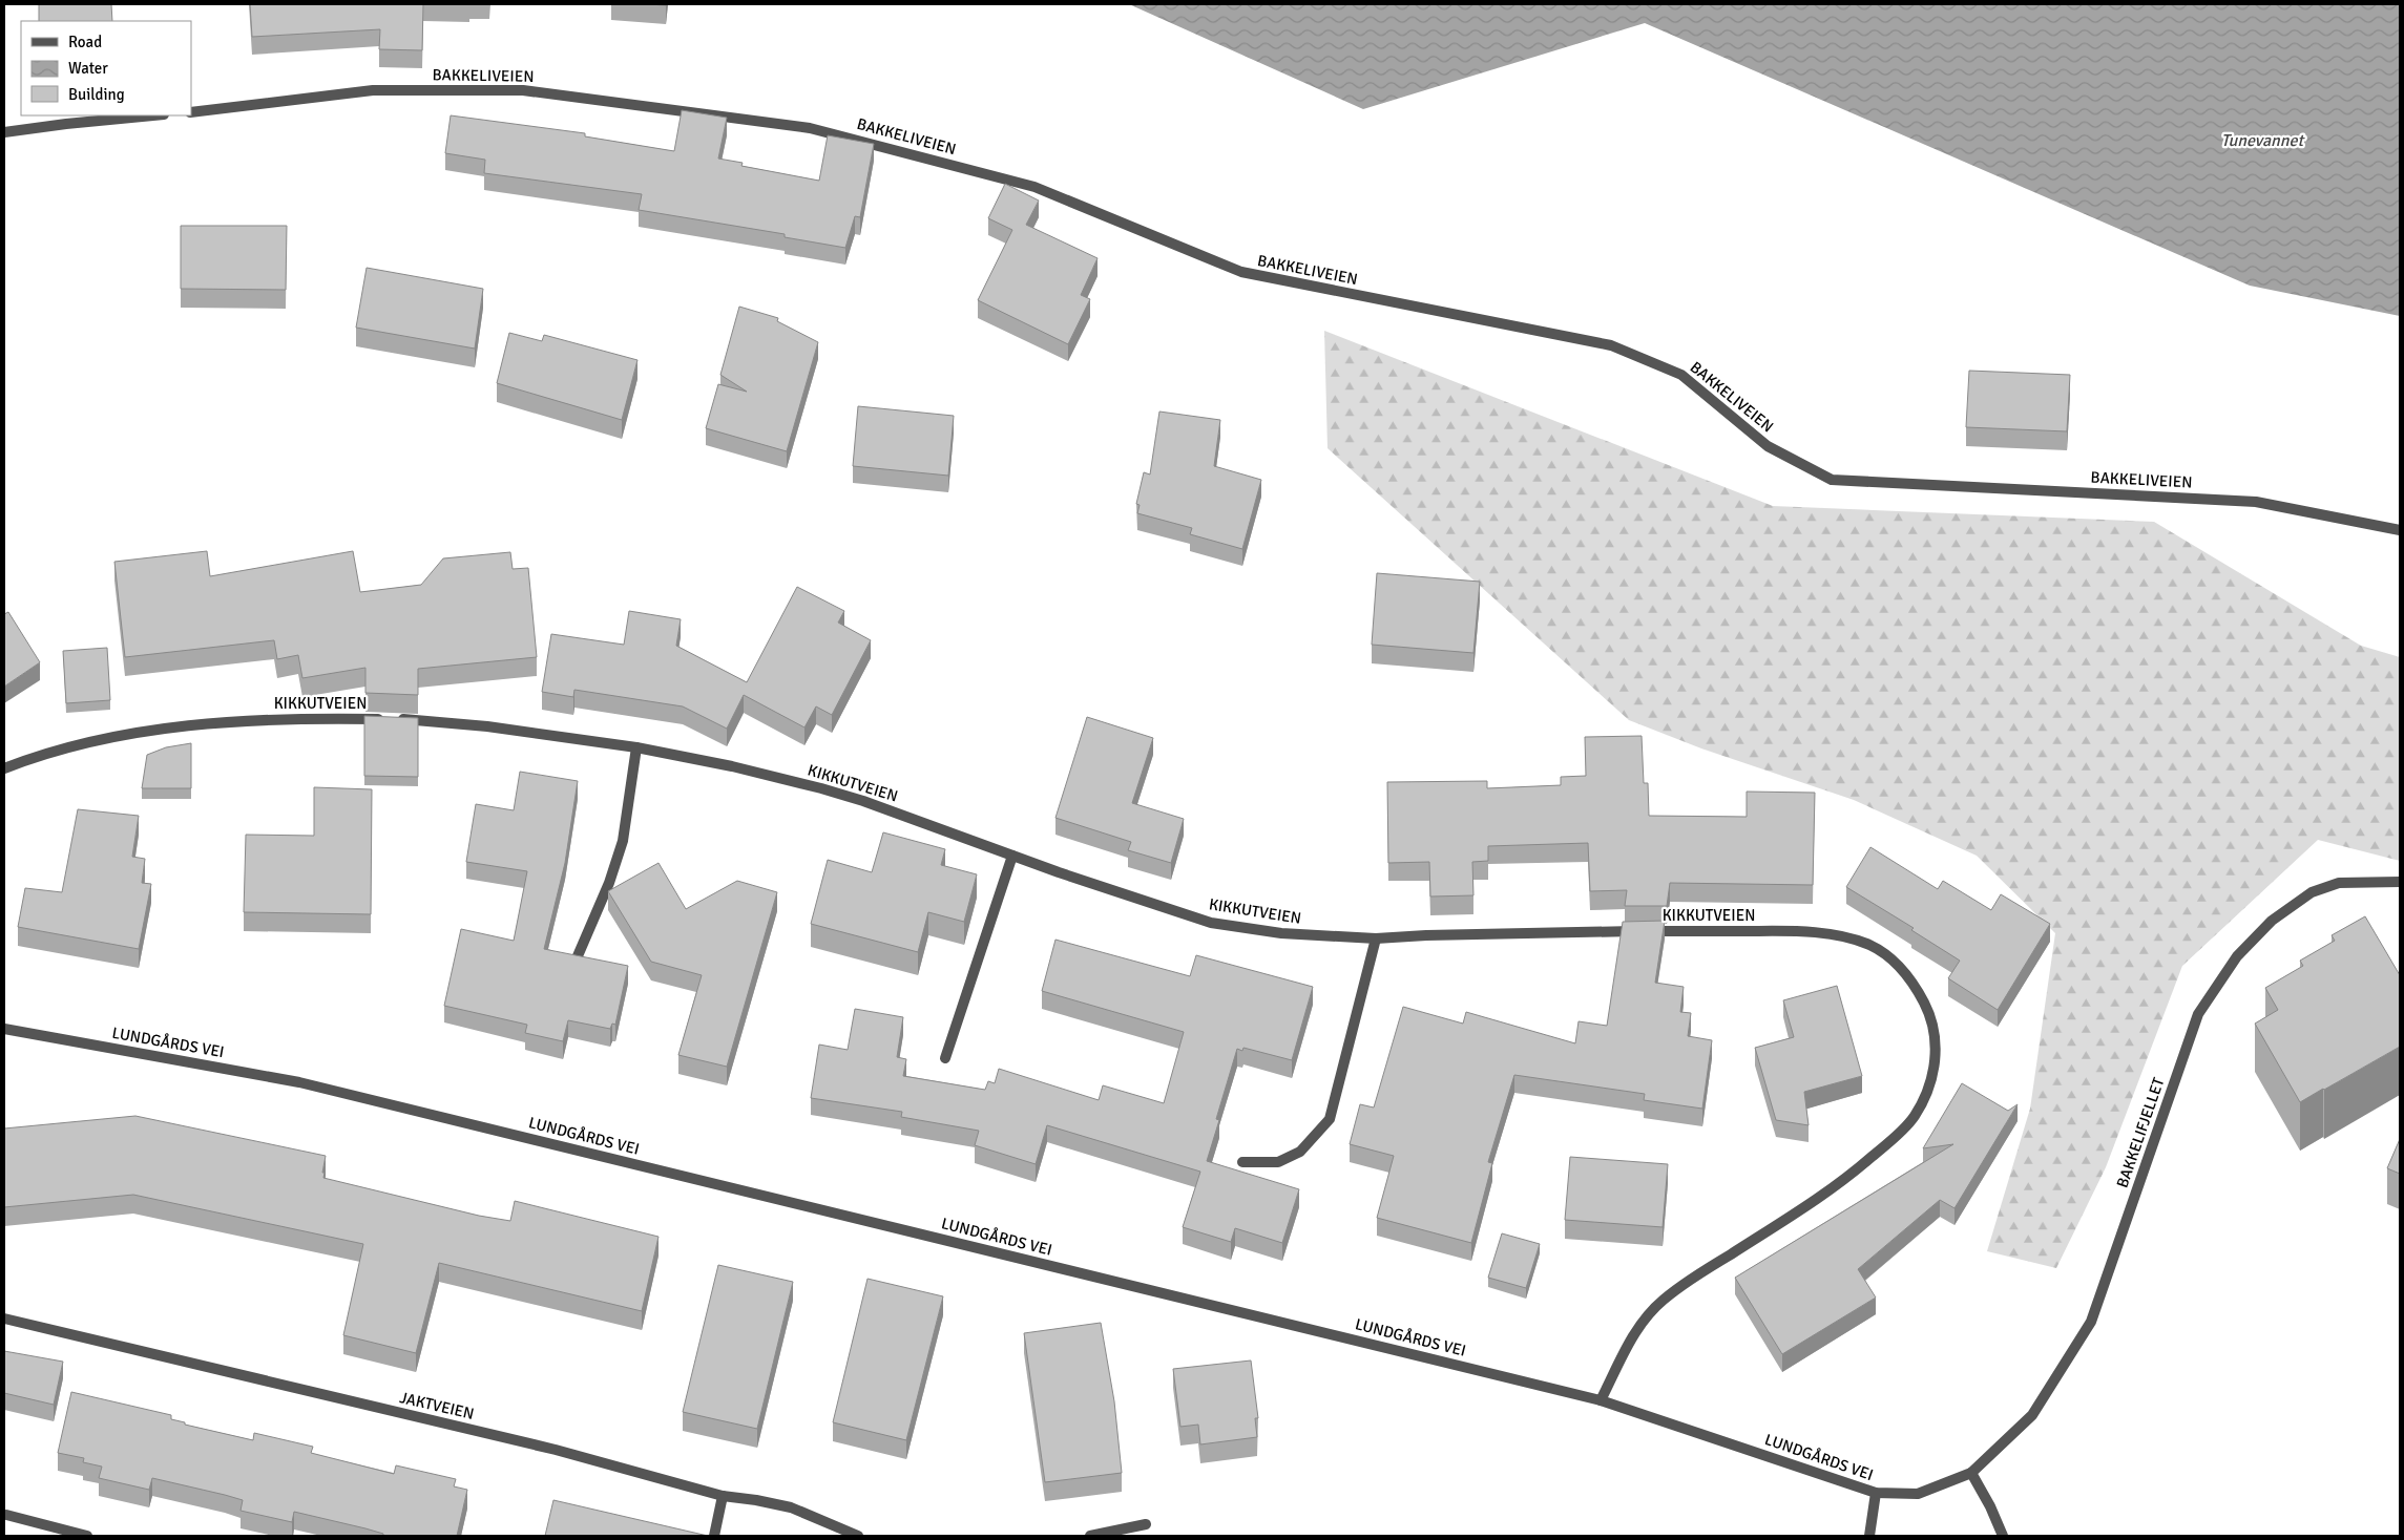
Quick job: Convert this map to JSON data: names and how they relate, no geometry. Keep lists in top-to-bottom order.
{
  "streets": {
    "street": [
      "BAKKELIVEIEN",
      "KIKKUTVEIEN",
      "LUNDGÅRDS VEI",
      "BAKKELIFJELLET",
      "JAKTVEIEN"
    ]
  },
  "crossings": [
    ["KIKKUTVEIEN", "LUNDGÅRDS VEI"],
    ["LUNDGÅRDS VEI", "BAKKELIFJELLET"]
  ],
  "water": ["Tunevannet"],
  "legend": ["Road", "Water", "Building"]
}
